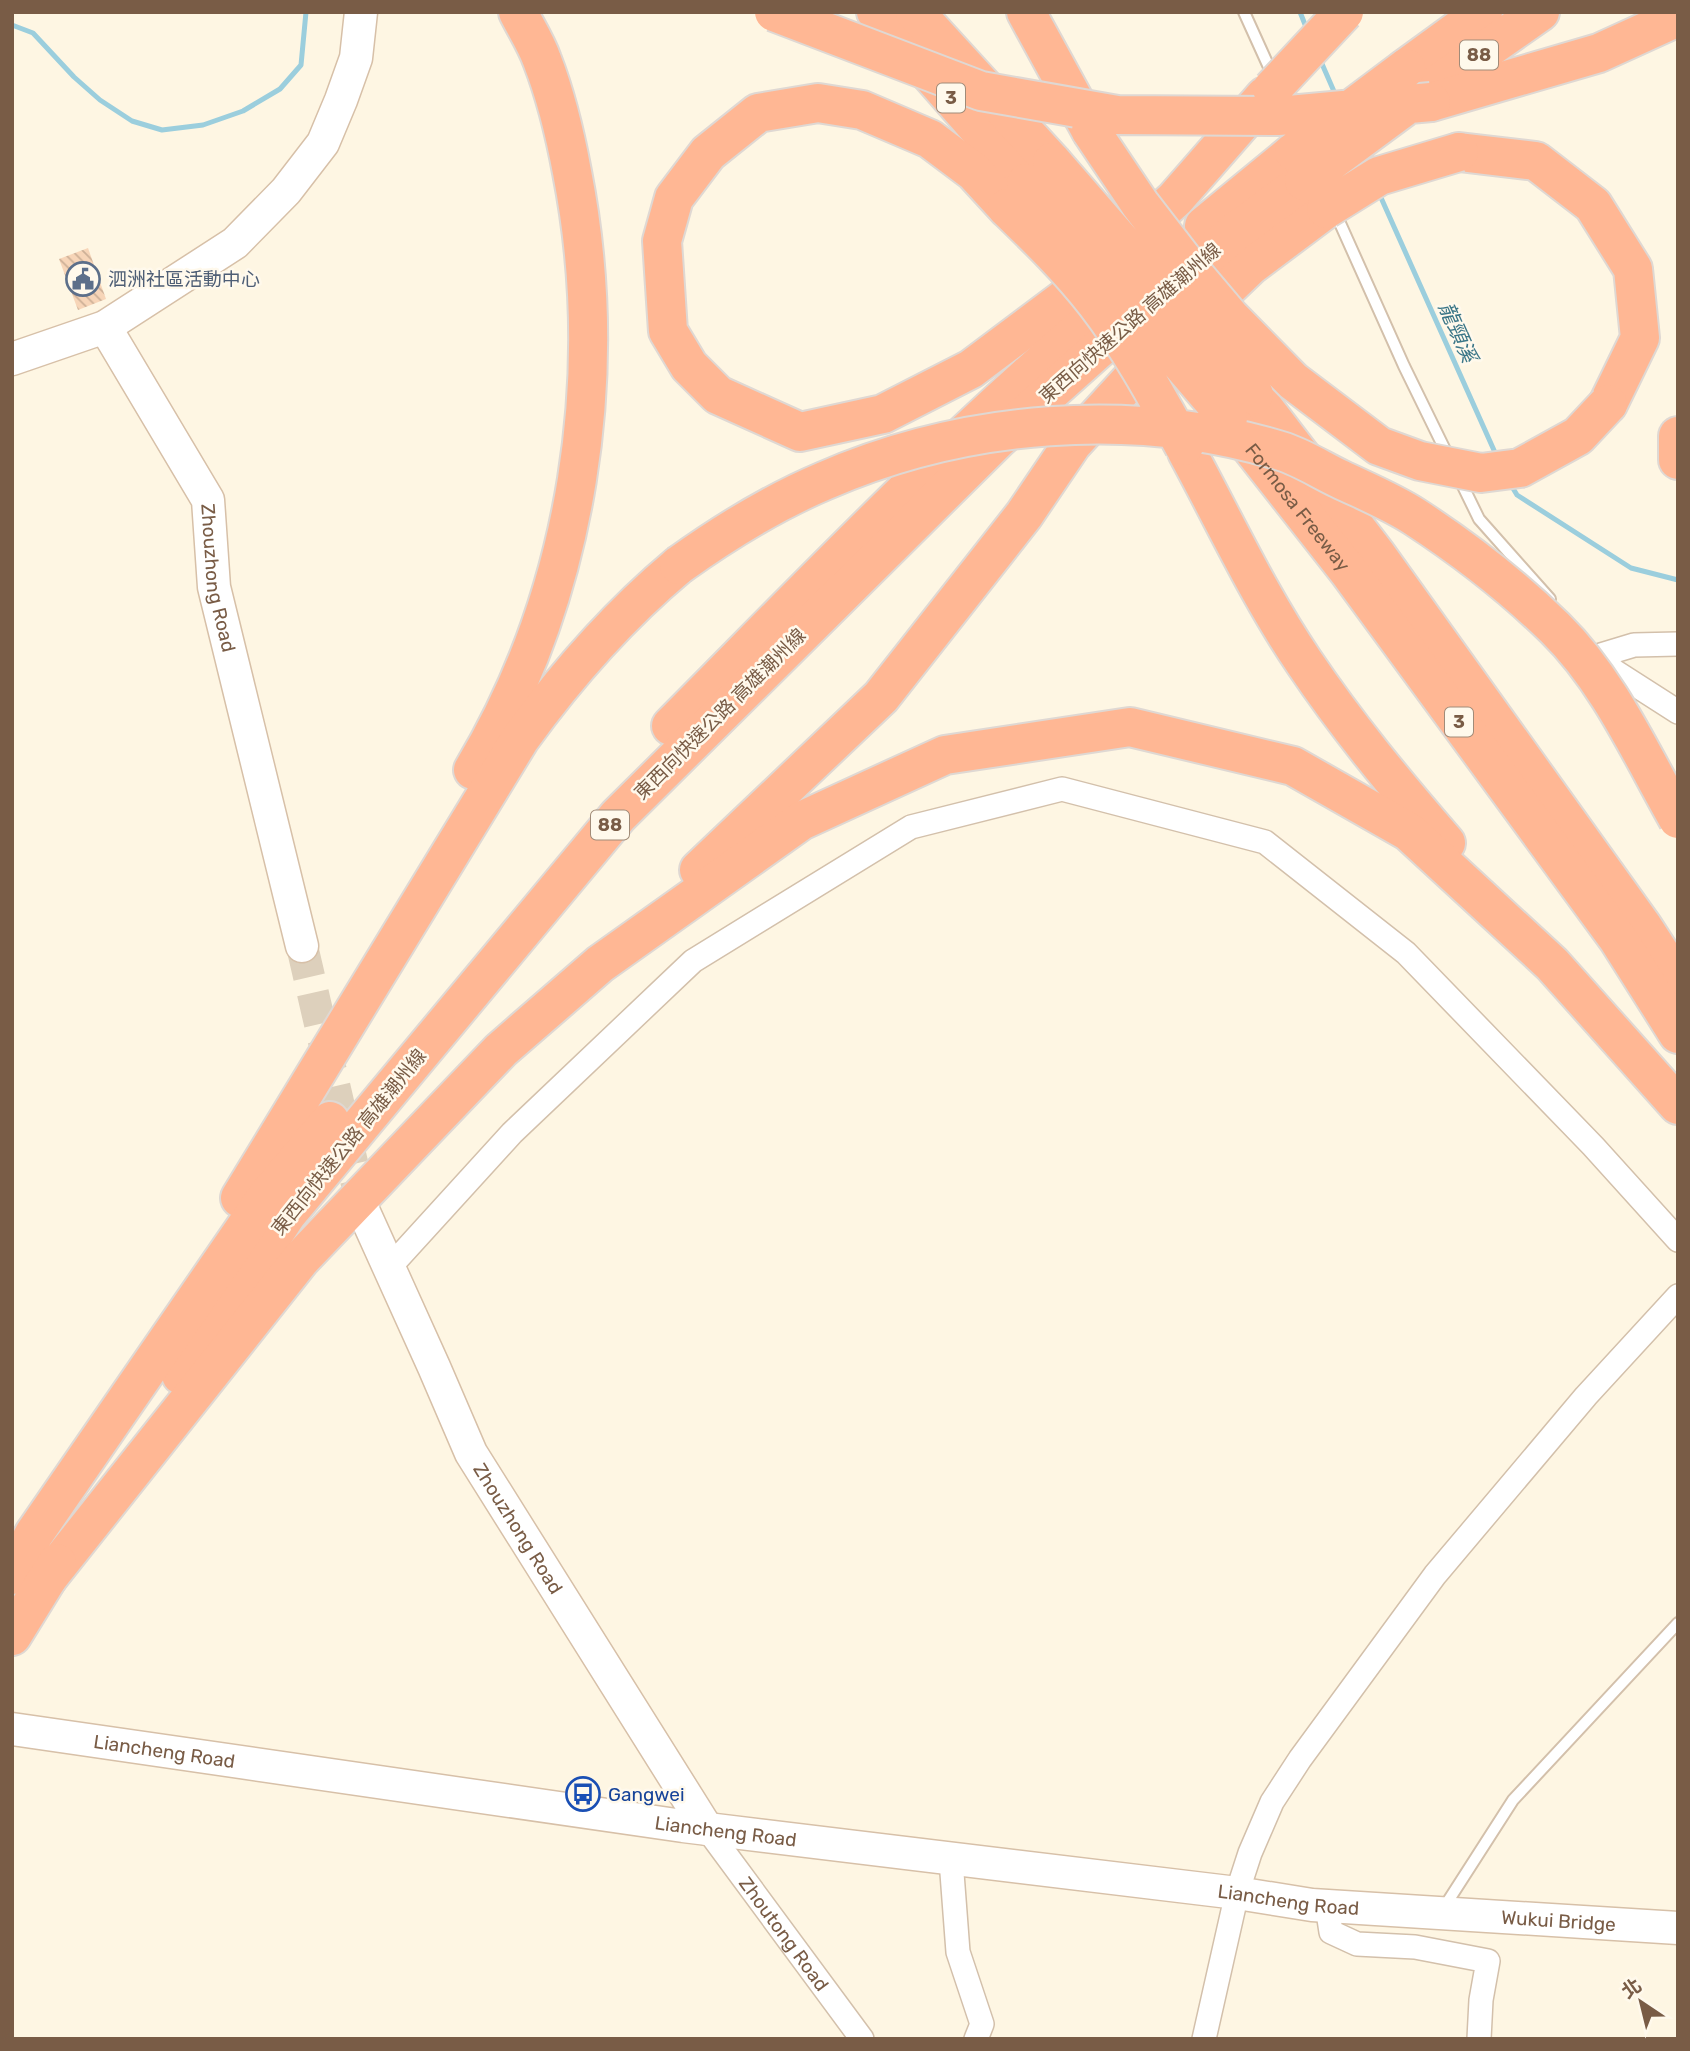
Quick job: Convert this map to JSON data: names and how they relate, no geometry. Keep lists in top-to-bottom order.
{
  "streets": {
    "highway": [
      "88",
      "3",
      "東西向快速公路 高雄潮州線",
      "Formosa Freeway"
    ],
    "street": [
      "Zhouzhong Road",
      "Liancheng Road",
      "Wukui Bridge",
      "Zhoutong Road"
    ]
  },
  "crossings": [
    ["Zhouzhong Road", "Liancheng Road"],
    ["Zhouzhong Road", "Zhoutong Road"],
    ["Liancheng Road", "Wukui Bridge"],
    ["Liancheng Road", "Zhoutong Road"]
  ],
  "water": ["龍頸溪"],
  "places": {
    "public building": ["泗洲社區活動中心"],
    "bus stop": ["Gangwei"]
  },
  "north": "top left"
}
